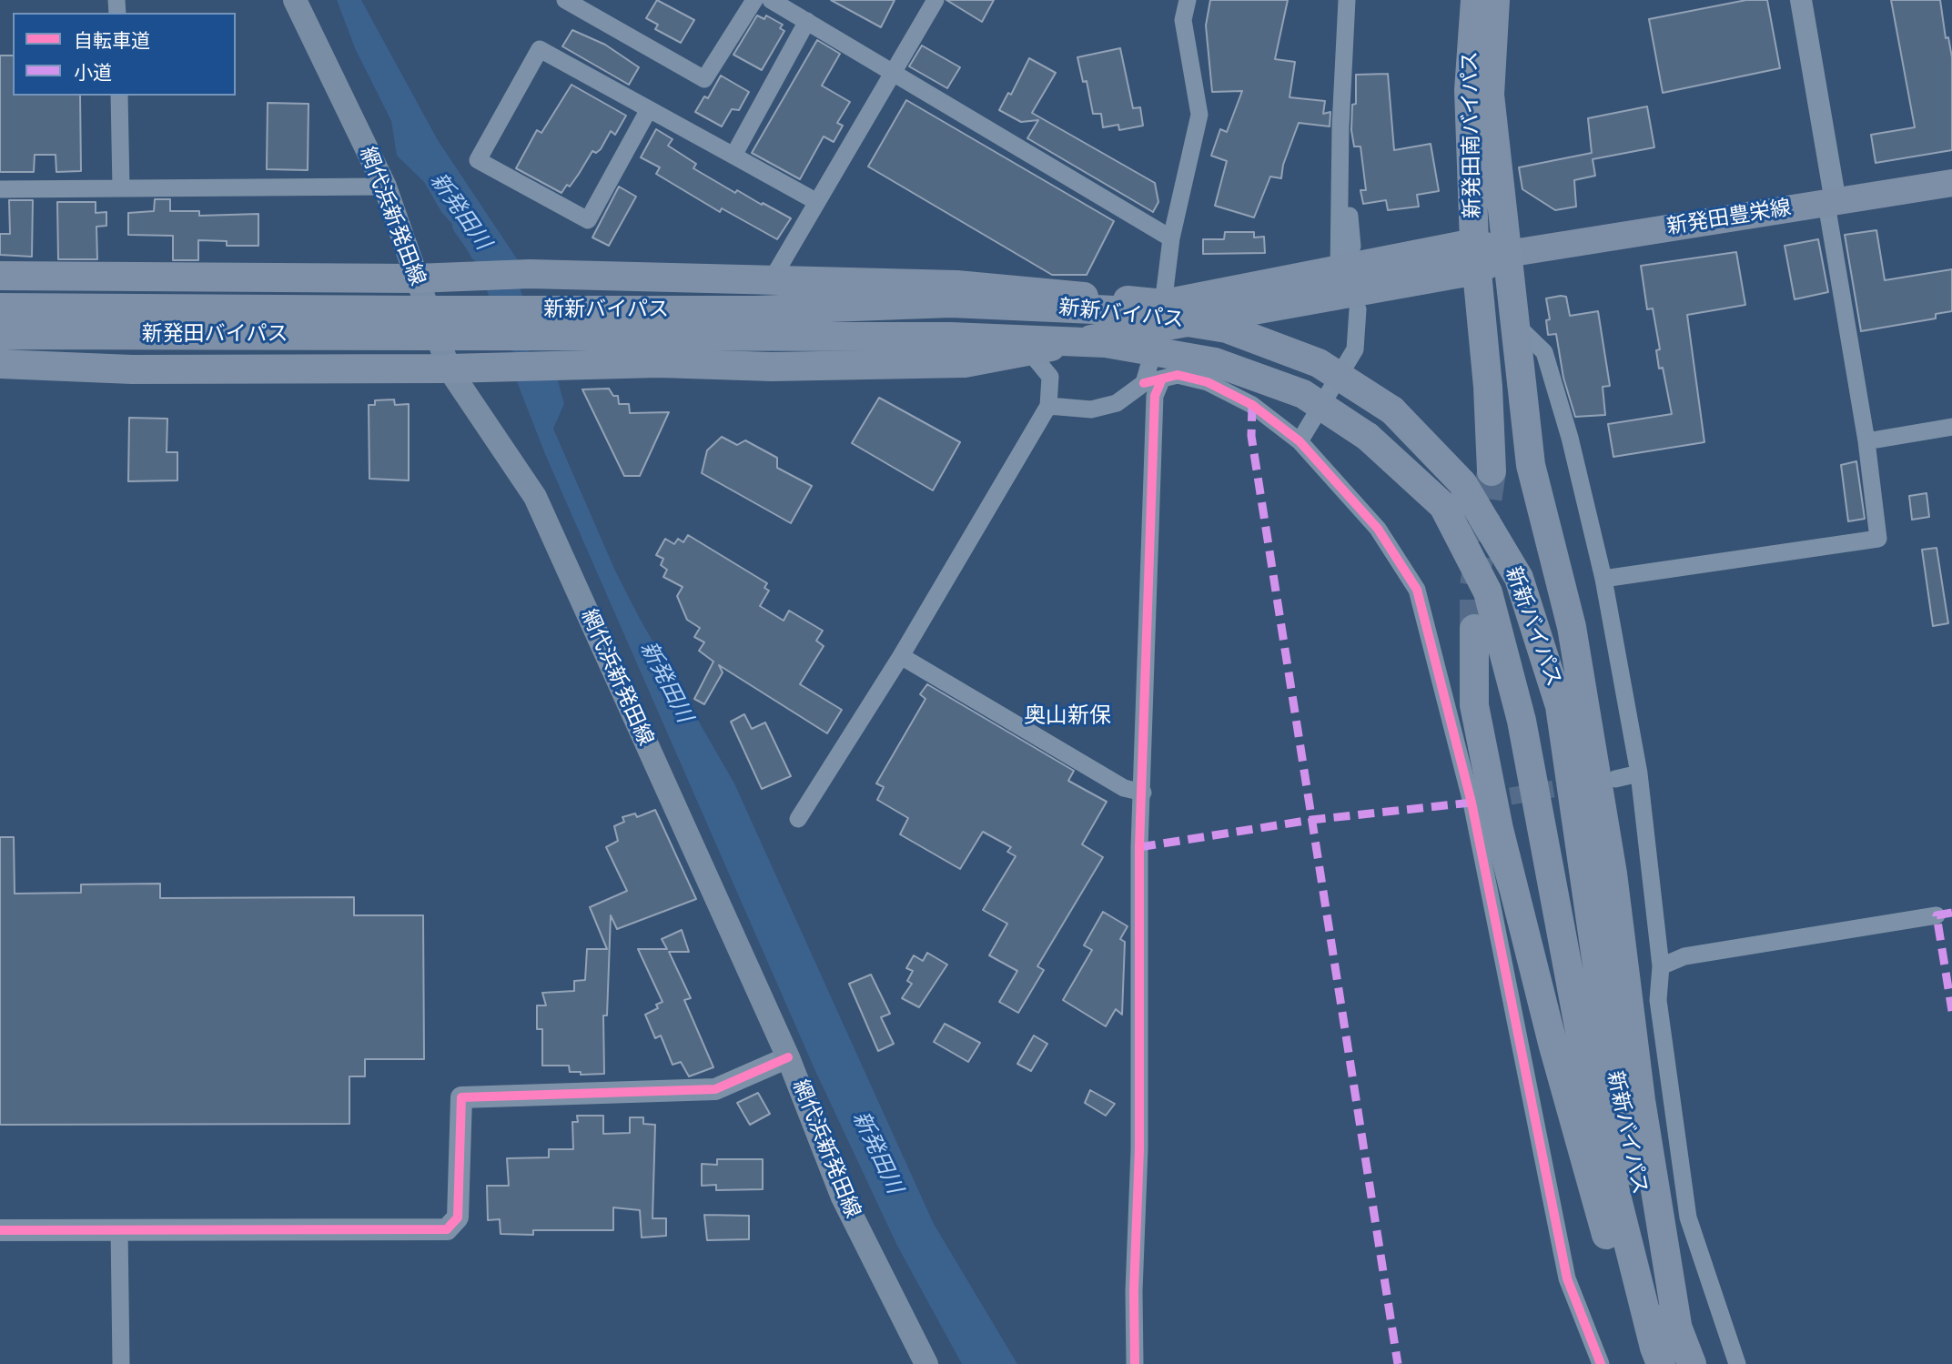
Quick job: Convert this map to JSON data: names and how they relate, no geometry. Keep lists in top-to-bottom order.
{
  "streets": {
    "highway": ["新発田南バイパス", "新新バイパス", "新発田バイパス"],
    "main road": ["網代浜新発田線", "新発田豊栄線"]
  },
  "crossings": [
    ["新発田南バイパス", "新発田豊栄線"],
    ["新発田南バイパス", "新新バイパス"],
    ["新新バイパス", "新発田バイパス"]
  ],
  "districts": ["奥山新保"],
  "water": ["新発田川"],
  "legend": ["自転車道", "小道"]
}
